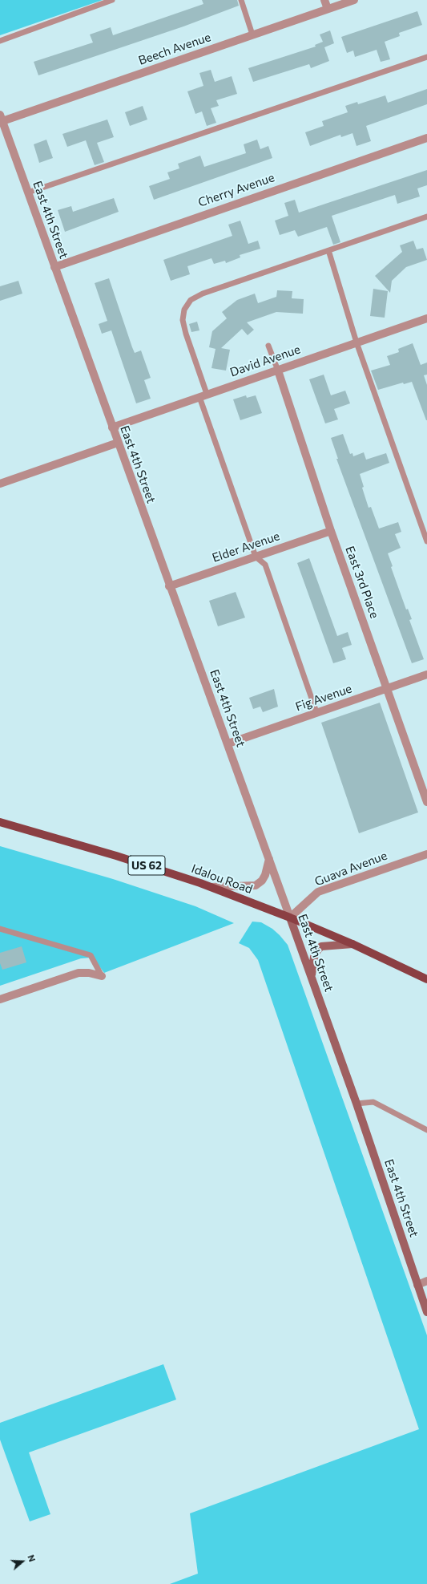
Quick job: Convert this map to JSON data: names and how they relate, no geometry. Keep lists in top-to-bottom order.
{
  "streets": {
    "main road": ["East 4th Street", "US 62", "Idalou Road"],
    "street": [
      "Beech Avenue",
      "Cherry Avenue",
      "David Avenue",
      "Elder Avenue",
      "East 3rd Place",
      "Fig Avenue",
      "Guava Avenue"
    ]
  },
  "crossings": [
    ["Beech Avenue", "East 4th Street"],
    ["Cherry Avenue", "East 4th Street"],
    ["East 4th Street", "David Avenue"],
    ["East 4th Street", "Elder Avenue"],
    ["East 4th Street", "Fig Avenue"],
    ["East 4th Street", "Guava Avenue"],
    ["East 4th Street", "Idalou Road"],
    ["David Avenue", "East 3rd Place"],
    ["Elder Avenue", "East 3rd Place"],
    ["East 3rd Place", "Fig Avenue"],
    ["Guava Avenue", "Idalou Road"]
  ],
  "north": "right"
}
